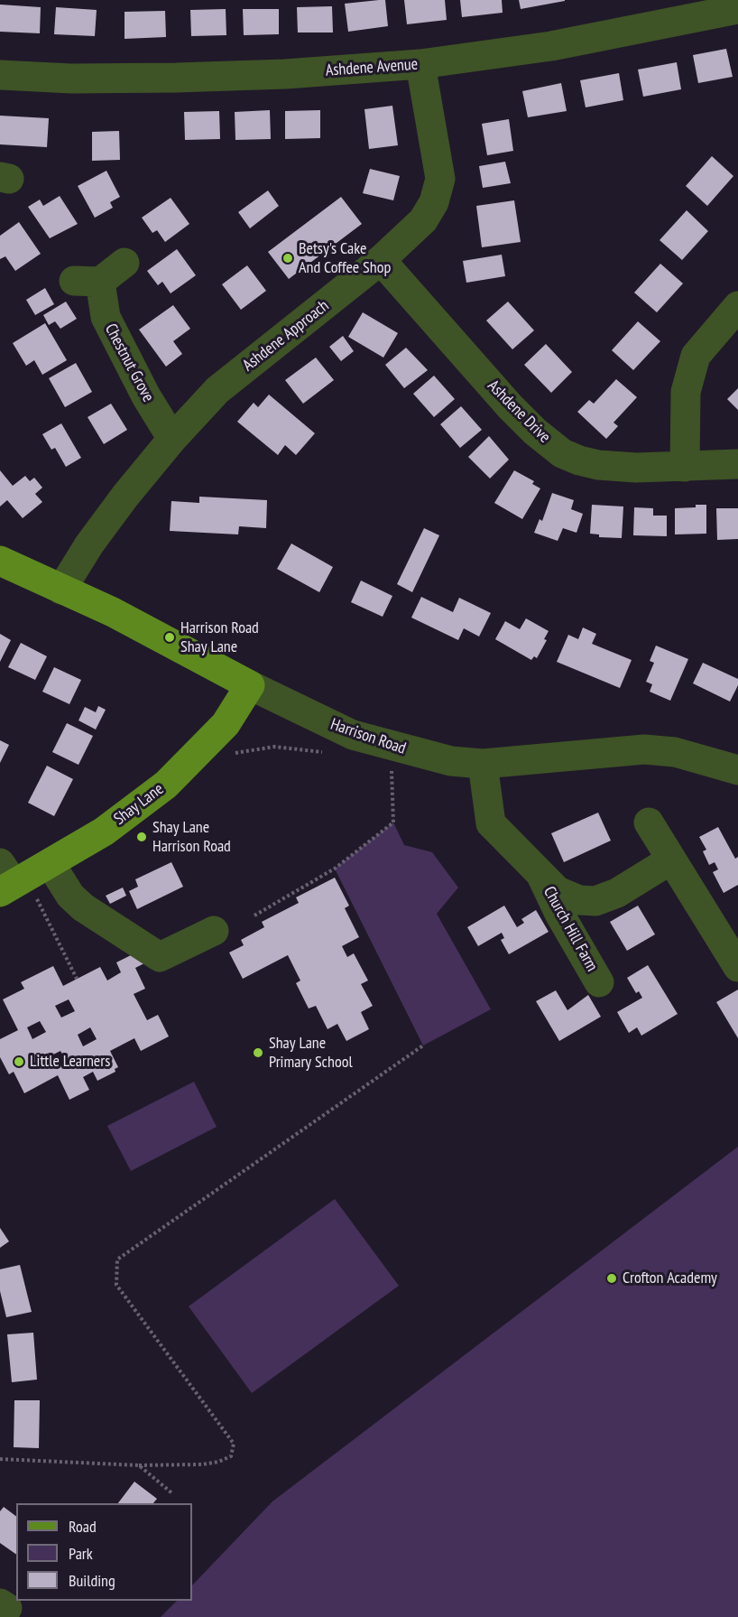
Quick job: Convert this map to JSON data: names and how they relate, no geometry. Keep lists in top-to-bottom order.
{
  "streets": {
    "main road": ["Harrison Road", "Shay Lane"],
    "street": [
      "Ashdene Avenue",
      "Ashdene Approach",
      "Chestnut Grove",
      "Ashdene Drive",
      "Church Hill Farm"
    ]
  },
  "crossings": [
    ["Ashdene Avenue", "Ashdene Approach"],
    ["Ashdene Approach", "Chestnut Grove"],
    ["Ashdene Approach", "Ashdene Drive"],
    ["Ashdene Approach", "Harrison Road"],
    ["Harrison Road", "Shay Lane"],
    ["Harrison Road", "Church Hill Farm"]
  ],
  "places": [
    "Betsy's Cake And Coffee Shop",
    "Harrison Road Shay Lane",
    "Shay Lane Harrison Road",
    "Shay Lane Primary School",
    "Little Learners",
    "Crofton Academy"
  ],
  "legend": ["Road", "Park", "Building"]
}
